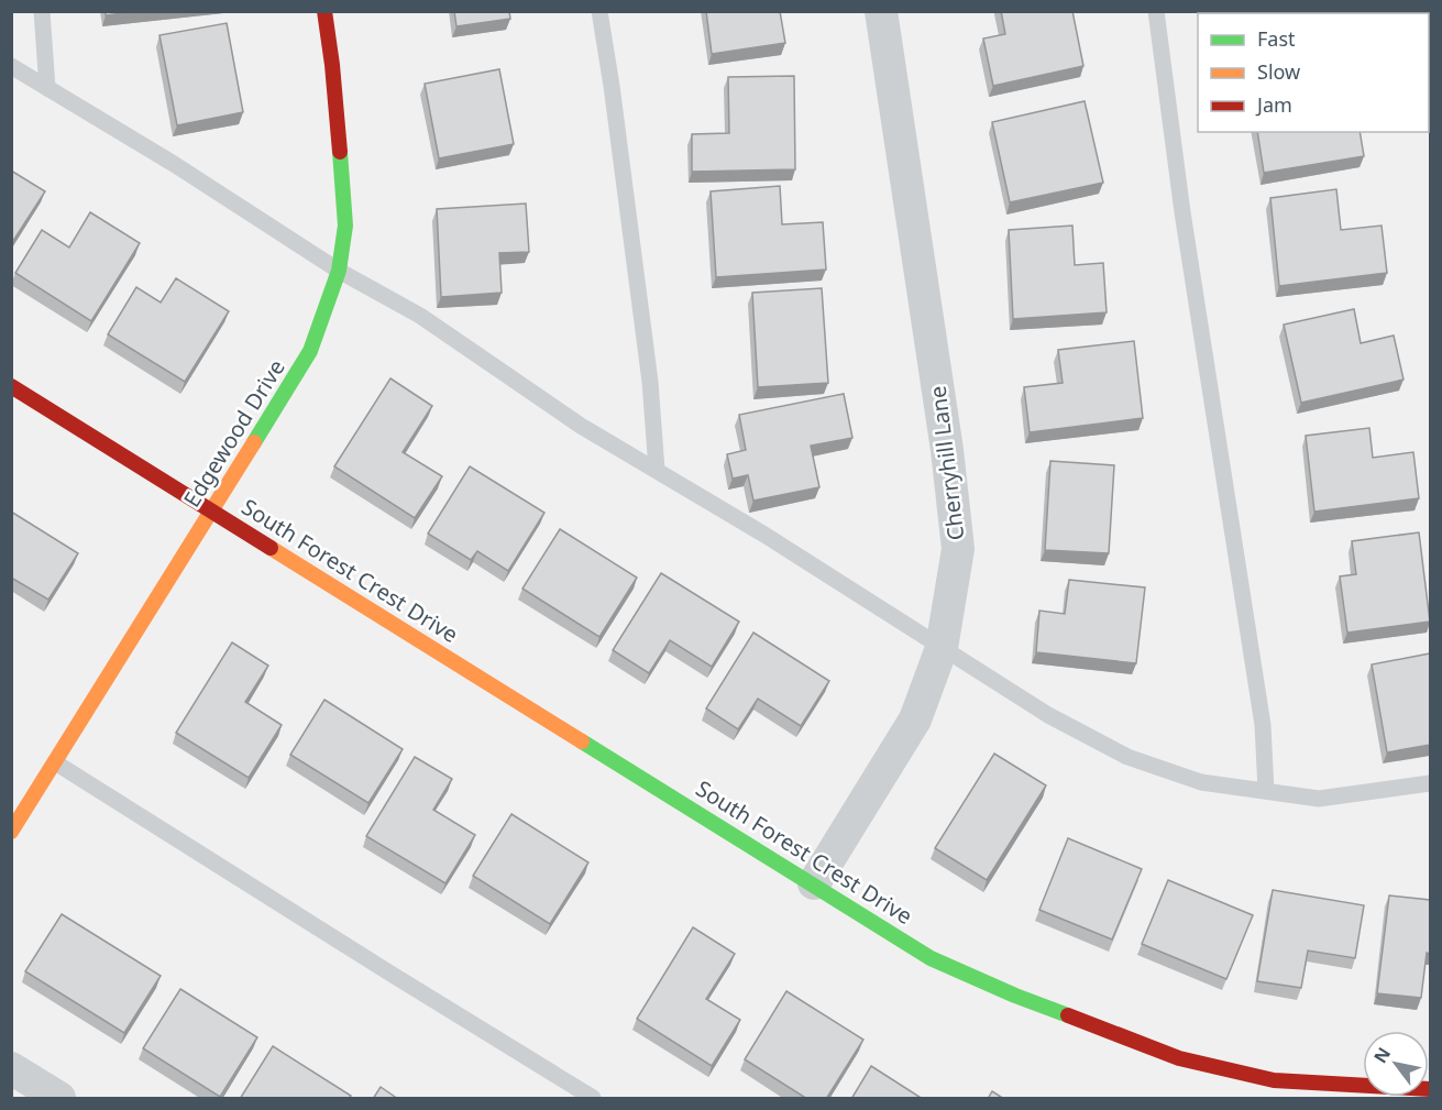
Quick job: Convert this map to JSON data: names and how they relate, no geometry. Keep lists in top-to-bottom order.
{
  "streets": {
    "street": ["Edgewood Drive", "Cherryhill Lane", "South Forest Crest Drive"]
  },
  "crossings": [
    ["Edgewood Drive", "South Forest Crest Drive"],
    ["Cherryhill Lane", "South Forest Crest Drive"]
  ],
  "legend": ["Fast", "Slow", "Jam"],
  "north": "top left"
}
